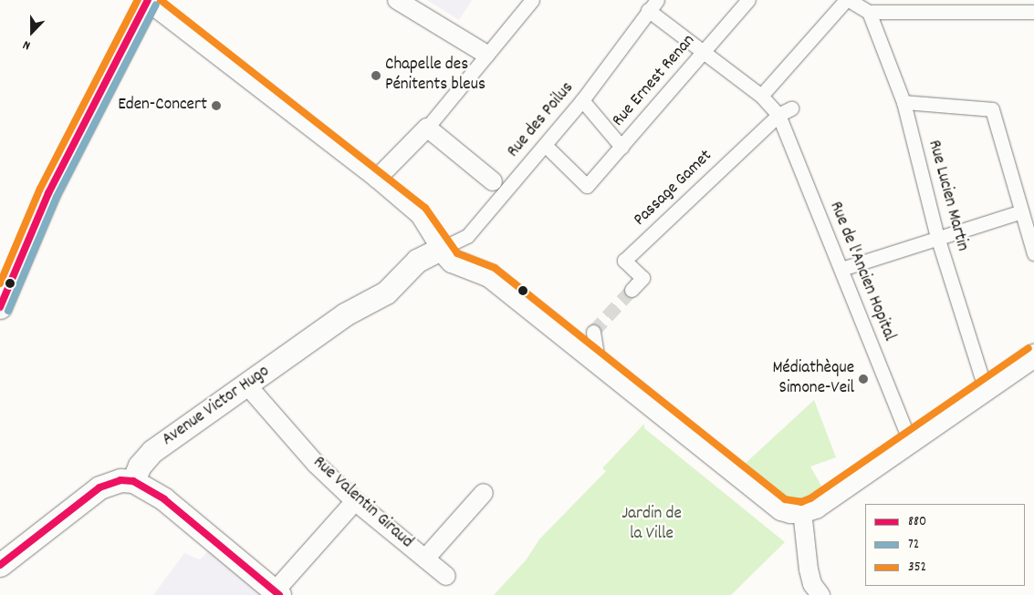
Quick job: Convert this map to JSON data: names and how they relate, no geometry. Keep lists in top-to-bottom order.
{
  "streets": {
    "street": [
      "Rue Ernest Renan",
      "Rue des Poilus",
      "Passage Gamet",
      "Rue Lucien Martin",
      "Rue de l'Ancien Hopital",
      "Avenue Victor Hugo",
      "Rue Valentin Giraud"
    ]
  },
  "crossings": [
    ["Rue Ernest Renan", "Rue des Poilus"],
    ["Rue des Poilus", "Avenue Victor Hugo"],
    ["Passage Gamet", "Rue de l'Ancien Hopital"],
    ["Avenue Victor Hugo", "Rue Valentin Giraud"]
  ],
  "parks": ["Jardin de la Ville"],
  "places": ["Chapelle des Pénitents bleus", "Eden-Concert", "Médiathèque Simone-Veil"],
  "lines": ["transit line 880", "transit line 352", "transit line 72"],
  "legend": ["880", "72", "352"],
  "north": "bottom"
}
